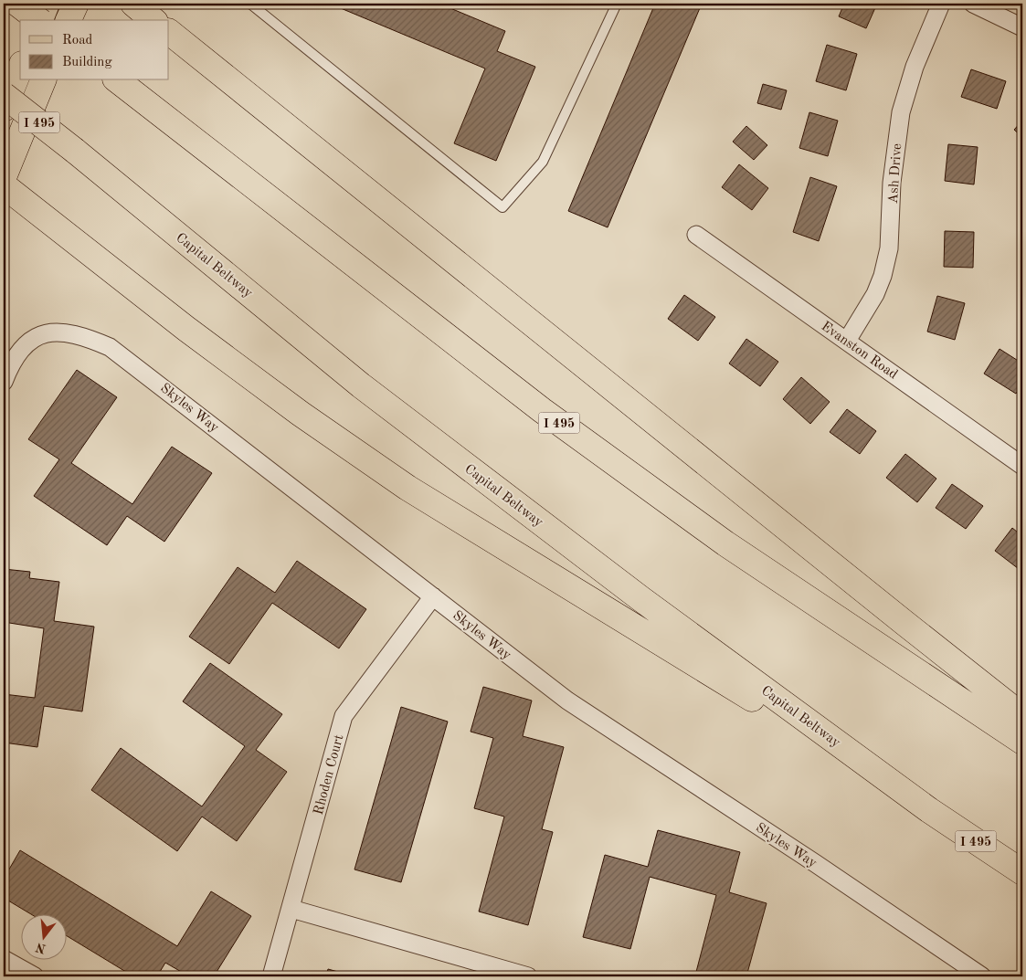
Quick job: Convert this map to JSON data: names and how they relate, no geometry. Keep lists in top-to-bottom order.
{
  "streets": {
    "main road": ["I 495", "Capital Beltway"],
    "street": [
      "Ash Drive",
      "Evanston Road",
      "Skyles Way",
      "Rhoden Court"
    ]
  },
  "crossings": [
    ["Ash Drive", "Evanston Road"],
    ["Skyles Way", "Rhoden Court"]
  ],
  "legend": ["Road", "Building"],
  "north": "bottom"
}
